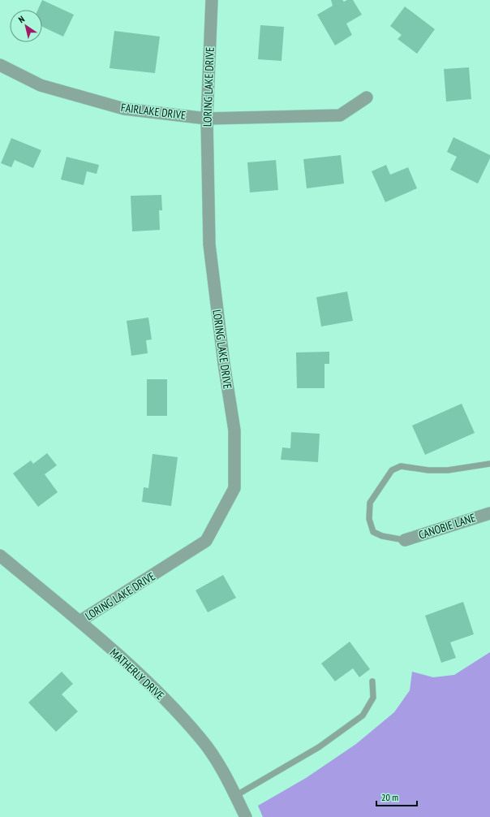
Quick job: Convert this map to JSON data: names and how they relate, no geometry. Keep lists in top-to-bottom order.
{
  "streets": {
    "street": [
      "LORING LAKE DRIVE",
      "FAIRLAKE DRIVE",
      "CANOBIE LANE",
      "MATHERLY DRIVE"
    ]
  },
  "crossings": [
    ["LORING LAKE DRIVE", "FAIRLAKE DRIVE"],
    ["LORING LAKE DRIVE", "MATHERLY DRIVE"]
  ],
  "scale_bar": "20 m",
  "north": "top left"
}
